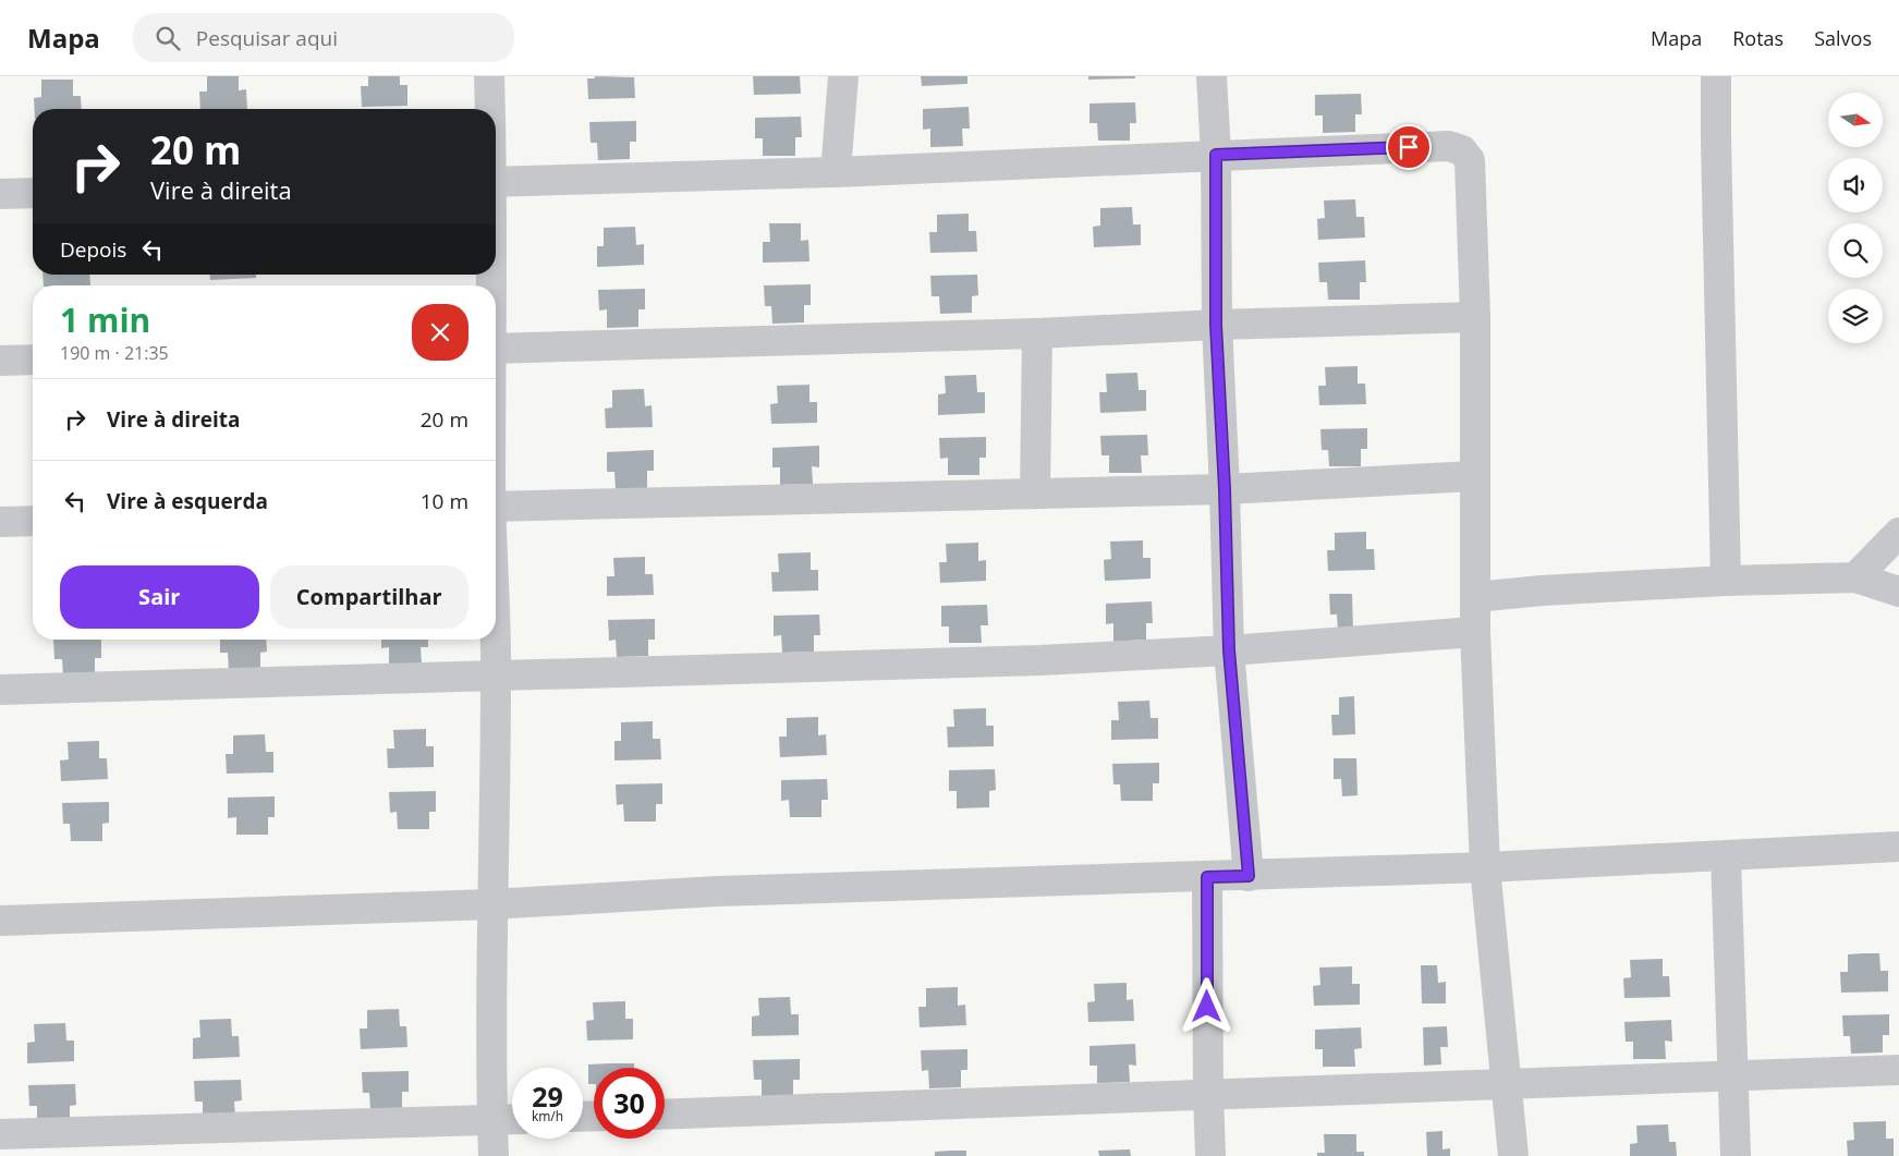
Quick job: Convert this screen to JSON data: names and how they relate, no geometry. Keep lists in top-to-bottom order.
{
  "north": "right",
  "page": {
    "header": "Mapa",
    "search": "Pesquisar aqui",
    "nav": ["Mapa", "Rotas", "Salvos"],
    "turn": ["20 m", "Vire à direita"],
    "then": "Depois",
    "heading": ["1 min", "190 m · 21:35"],
    "list": [
      {
        "name": "Vire à direita",
        "value": "20 m"
      },
      {
        "name": "Vire à esquerda",
        "value": "10 m"
      }
    ],
    "buttons": ["Sair", "Compartilhar"],
    "speed": "29 km/h",
    "limit": "30"
  }
}
